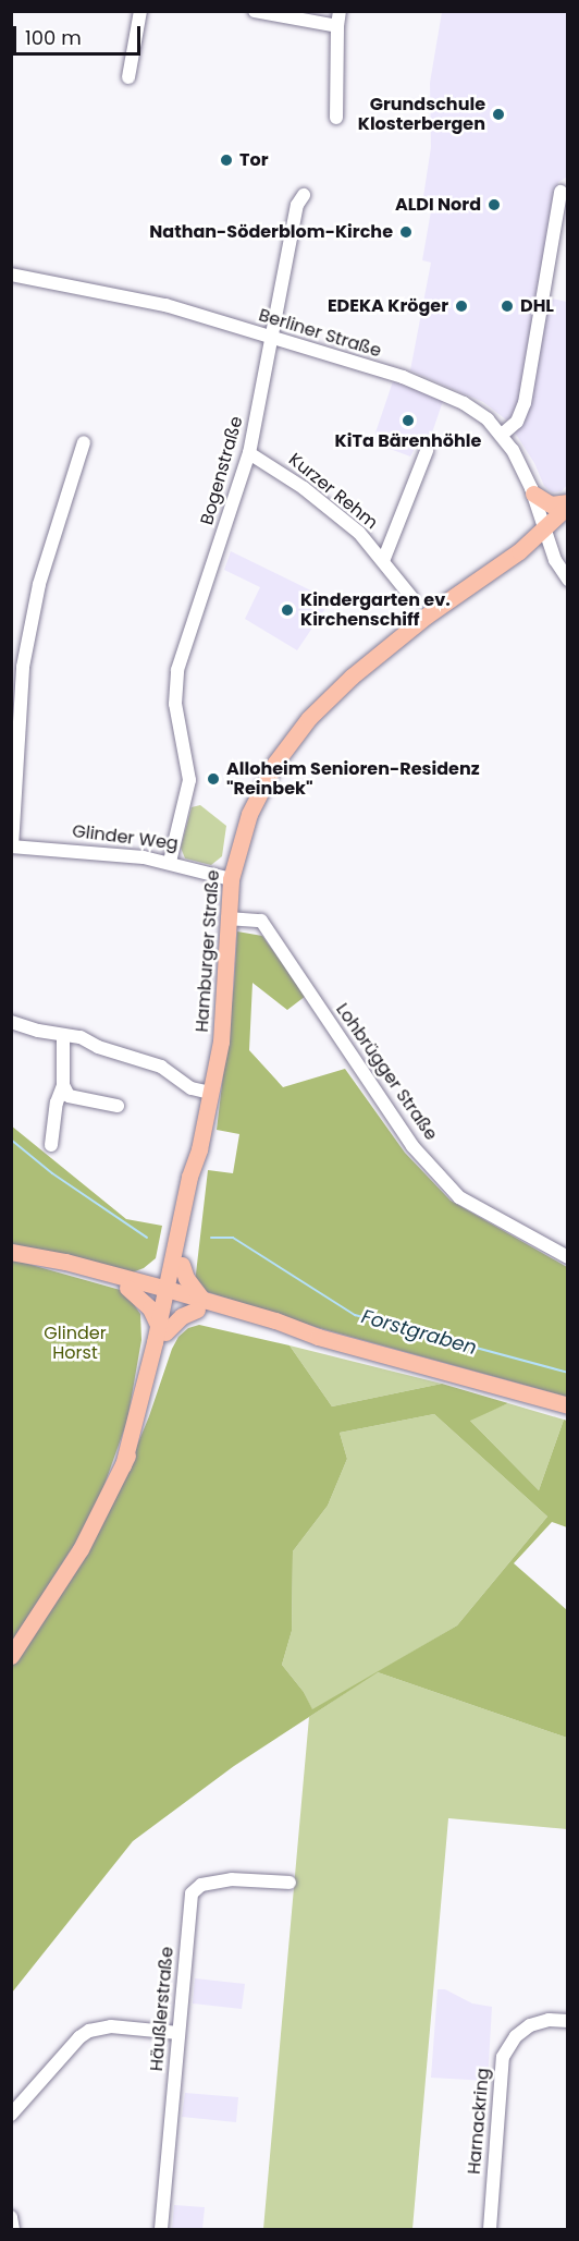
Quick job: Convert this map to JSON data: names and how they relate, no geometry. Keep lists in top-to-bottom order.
{
  "streets": {
    "main road": ["Hamburger Straße"],
    "street": [
      "Berliner Straße",
      "Bogenstraße",
      "Kurzer Rehm",
      "Glinder Weg",
      "Lohbrügger Straße",
      "Häußlerstraße",
      "Harnackring"
    ]
  },
  "crossings": [
    ["Berliner Straße", "Bogenstraße"],
    ["Berliner Straße", "Hamburger Straße"],
    ["Bogenstraße", "Kurzer Rehm"],
    ["Bogenstraße", "Glinder Weg"],
    ["Glinder Weg", "Hamburger Straße"],
    ["Hamburger Straße", "Lohbrügger Straße"]
  ],
  "water": ["Forstgraben"],
  "parks": ["Glinder Horst"],
  "places": [
    "Grundschule Klosterbergen",
    "Tor",
    "ALDI Nord",
    "Nathan-Söderblom-Kirche",
    "EDEKA Kröger",
    "DHL",
    "KiTa Bärenhöhle",
    "Kindergarten ev. Kirchenschiff",
    "Alloheim Senioren-Residenz \"Reinbek\""
  ],
  "scale_bar": "100 m"
}
